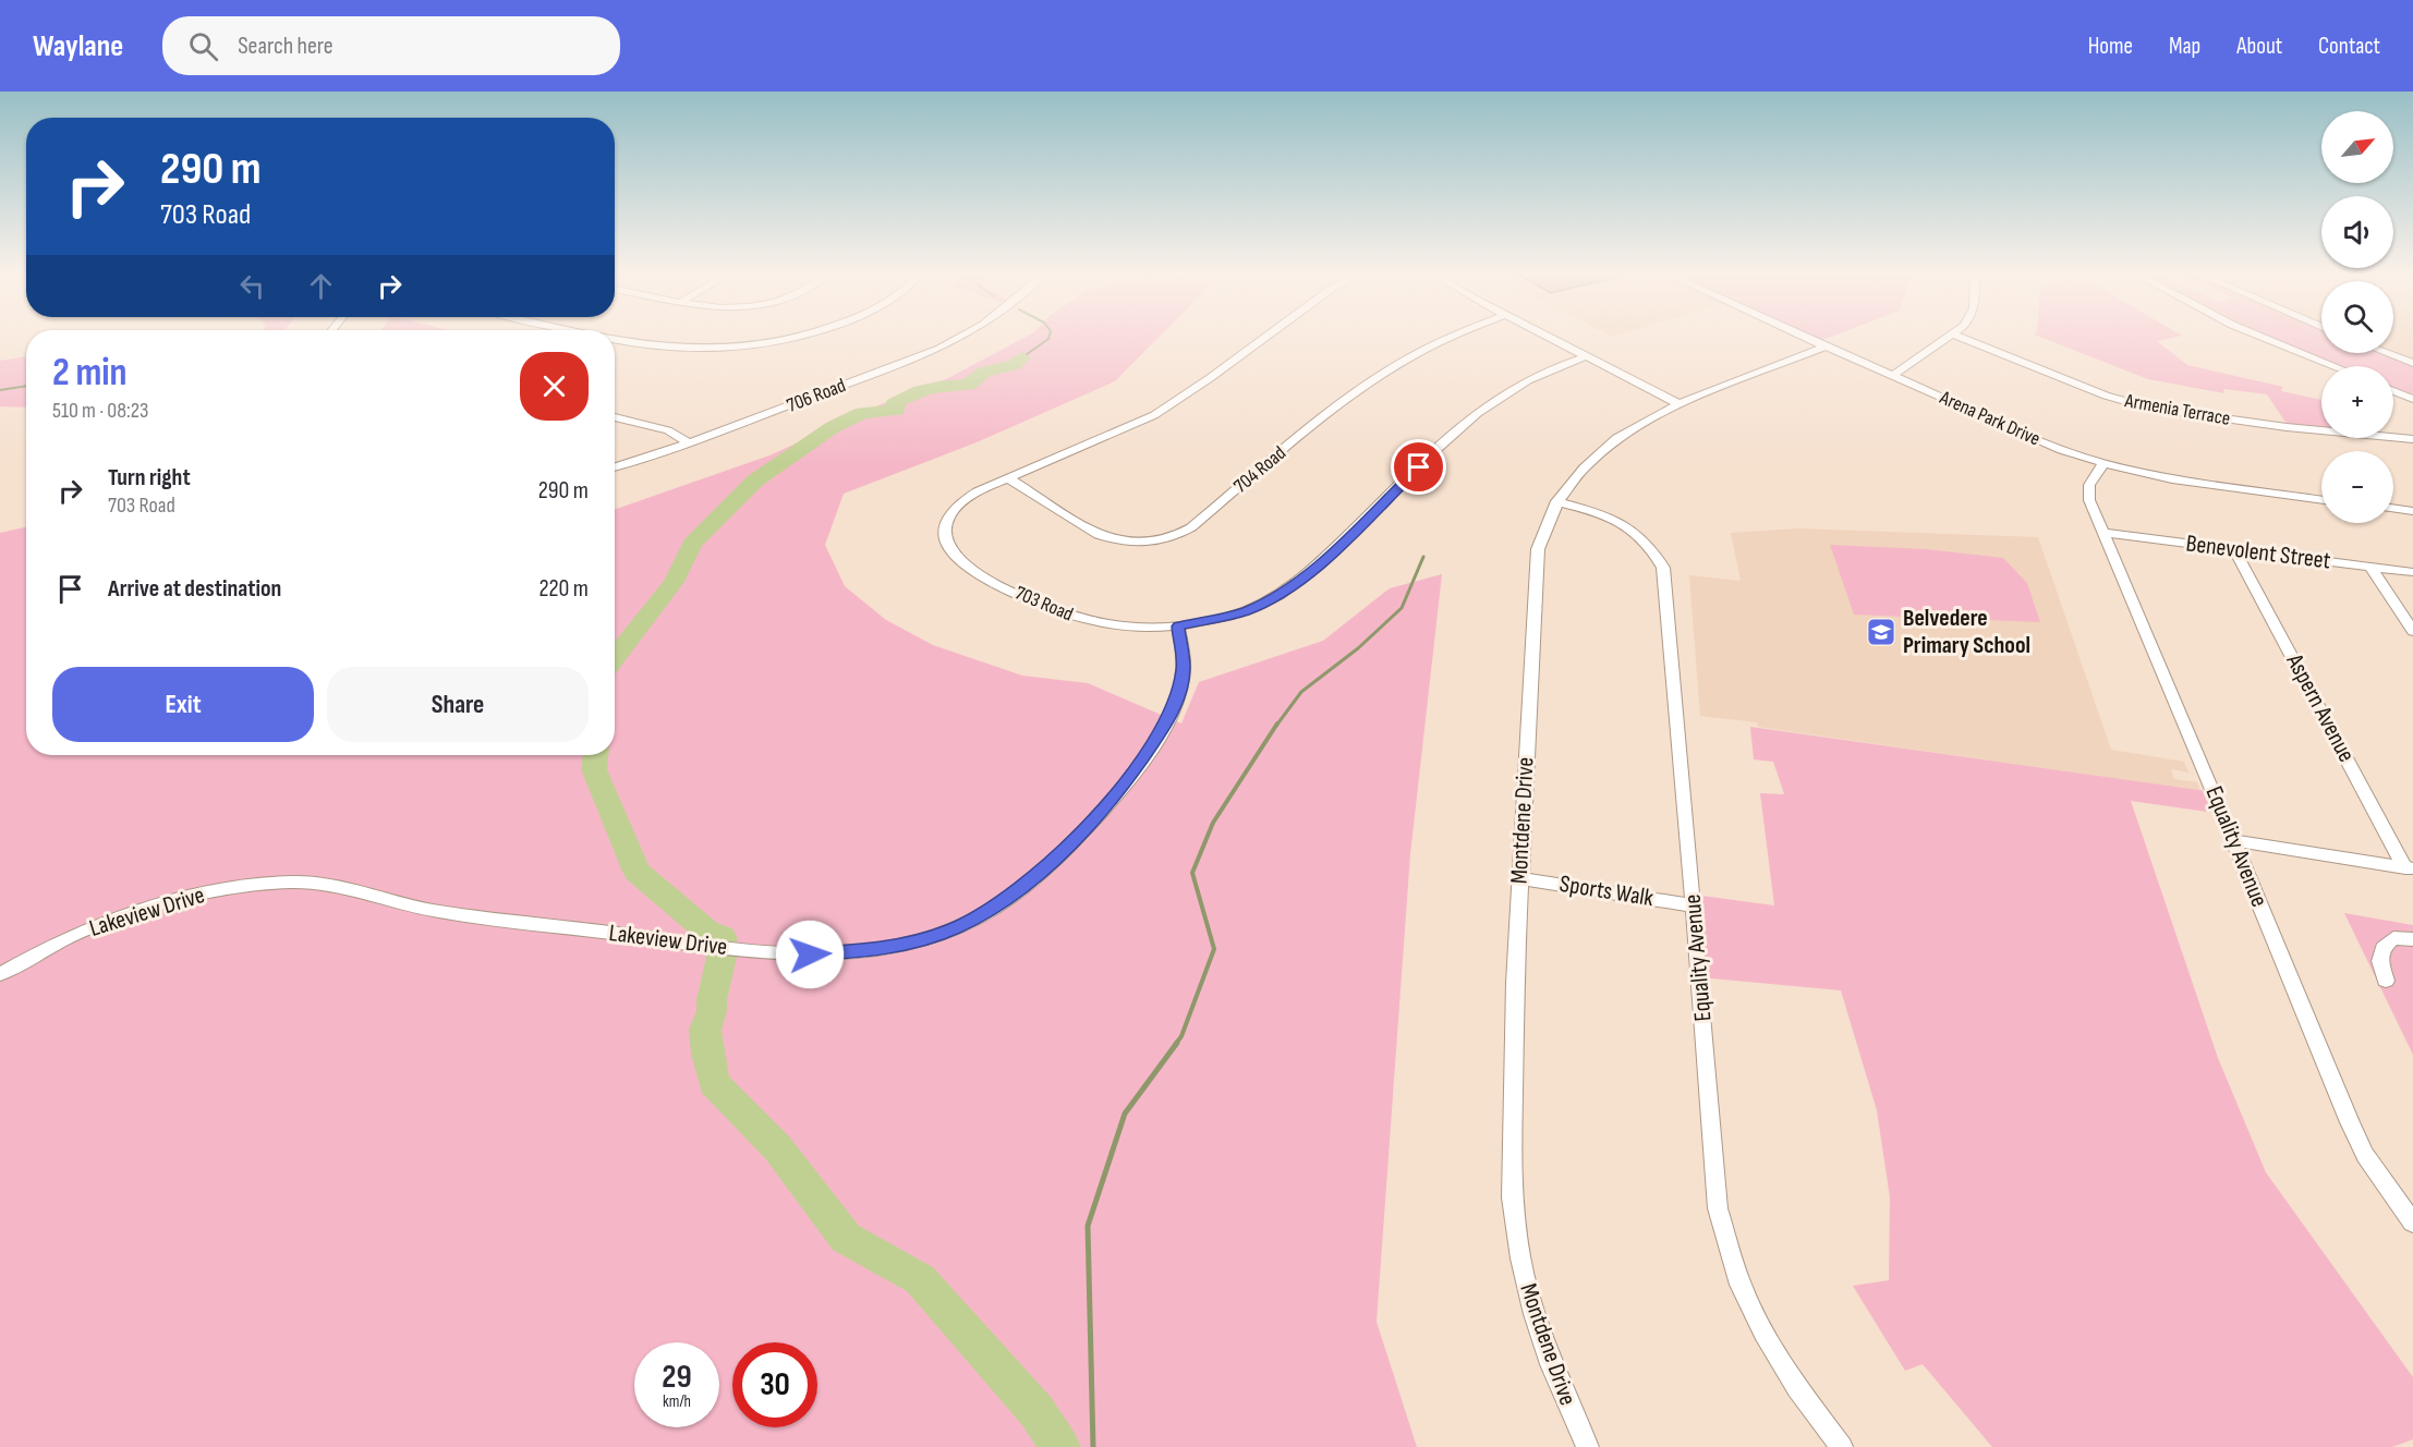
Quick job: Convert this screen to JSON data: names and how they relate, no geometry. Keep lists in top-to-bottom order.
{
  "streets": {
    "street": [
      "706 Road",
      "Armenia Terrace",
      "Arena Park Drive",
      "704 Road",
      "Benevolent Street",
      "703 Road",
      "Aspern Avenue",
      "Montdene Drive",
      "Equality Avenue",
      "Sports Walk",
      "Lakeview Drive"
    ]
  },
  "crossings": [
    ["Arena Park Drive", "Montdene Drive"],
    ["Arena Park Drive", "Equality Avenue"],
    ["704 Road", "703 Road"],
    ["Benevolent Street", "Aspern Avenue"],
    ["Benevolent Street", "Equality Avenue"],
    ["703 Road", "Lakeview Drive"],
    ["Montdene Drive", "Equality Avenue"],
    ["Montdene Drive", "Sports Walk"],
    ["Equality Avenue", "Sports Walk"]
  ],
  "places": {
    "school or university": ["Belvedere Primary School"]
  },
  "north": "top right",
  "page": {
    "header": "Waylane",
    "search": "Search here",
    "nav": [
      "Home",
      "Map",
      "About",
      "Contact"
    ],
    "map_buttons": ["+", "−"],
    "turn": ["290 m", "703 Road"],
    "heading": ["2 min", "510 m · 08:23"],
    "list": [
      {
        "name": "Turn right",
        "note": "703 Road",
        "value": "290 m"
      },
      {
        "name": "Arrive at destination",
        "value": "220 m"
      }
    ],
    "buttons": ["Exit", "Share"],
    "speed": "29 km/h",
    "limit": "30"
  }
}
